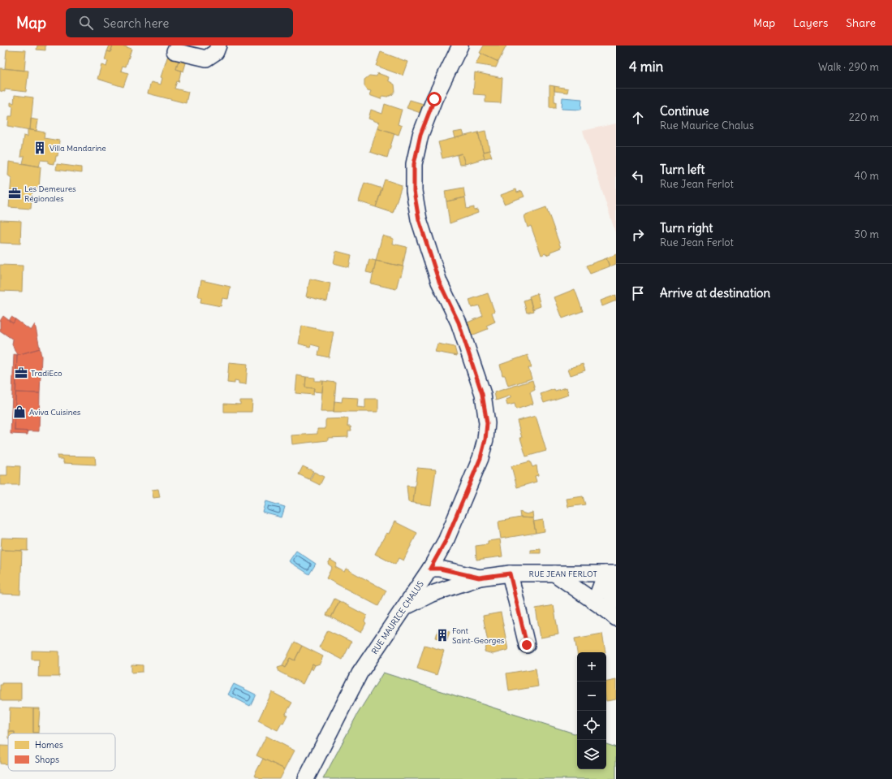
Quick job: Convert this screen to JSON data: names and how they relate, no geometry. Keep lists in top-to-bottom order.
{
  "streets": {
    "street": ["RUE JEAN FERLOT", "RUE MAURICE CHALUS"]
  },
  "crossings": [
    ["RUE JEAN FERLOT", "RUE MAURICE CHALUS"]
  ],
  "places": {
    "building": ["Villa Mandarine", "Font Saint-Georges"],
    "office": ["Les Demeures Régionales", "TradiEco"],
    "shop": ["Aviva Cuisines"]
  },
  "legend": ["Homes", "Shops"],
  "page": {
    "header": "Map",
    "search": "Search here",
    "nav": ["Map", "Layers", "Share"],
    "heading": ["4 min", "Walk · 290 m"],
    "list": [
      ["Continue", "Rue Maurice Chalus", "220 m"],
      ["Turn left", "Rue Jean Ferlot", "40 m"],
      ["Turn right", "Rue Jean Ferlot", "30 m"],
      "Arrive at destination"
    ],
    "map_buttons": ["+", "−"]
  }
}
